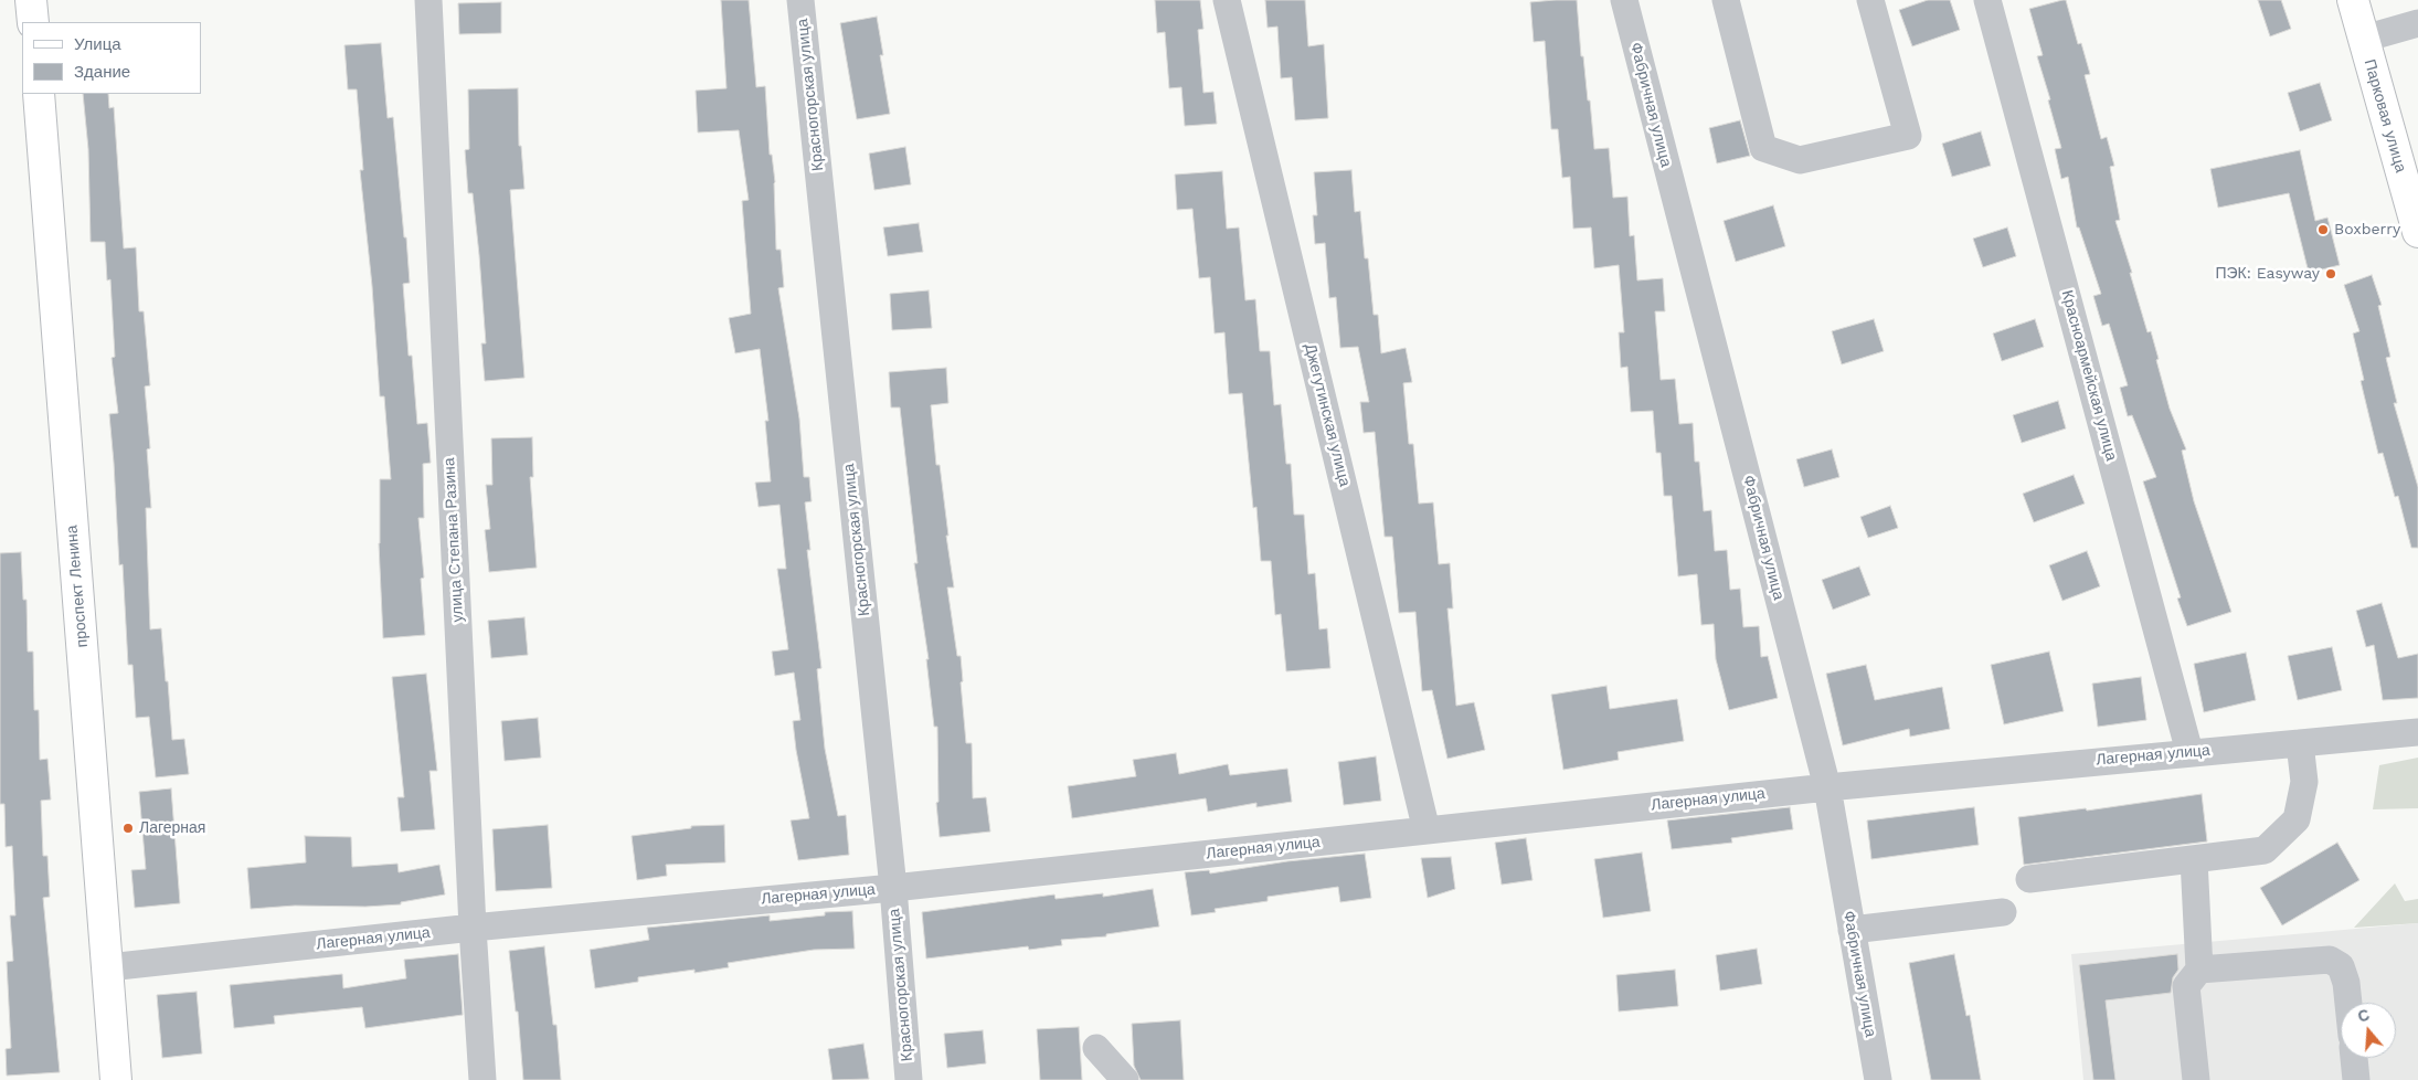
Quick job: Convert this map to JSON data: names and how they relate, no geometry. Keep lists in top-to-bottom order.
{
  "streets": {
    "main road": ["Парковая улица", "проспект Ленина"],
    "street": [
      "Красногорская улица",
      "Фабричная улица",
      "Красноармейская улица",
      "Джегутинская улица",
      "улица Степана Разина",
      "Лагерная улица"
    ]
  },
  "crossings": [
    ["Красногорская улица", "Лагерная улица"],
    ["Фабричная улица", "Лагерная улица"],
    ["Красноармейская улица", "Лагерная улица"],
    ["Джегутинская улица", "Лагерная улица"],
    ["улица Степана Разина", "Лагерная улица"],
    ["проспект Ленина", "Лагерная улица"]
  ],
  "places": ["Boxberry", "ПЭК: Easyway", "Лагерная"],
  "legend": ["Улица", "Здание"],
  "north": "top"
}
